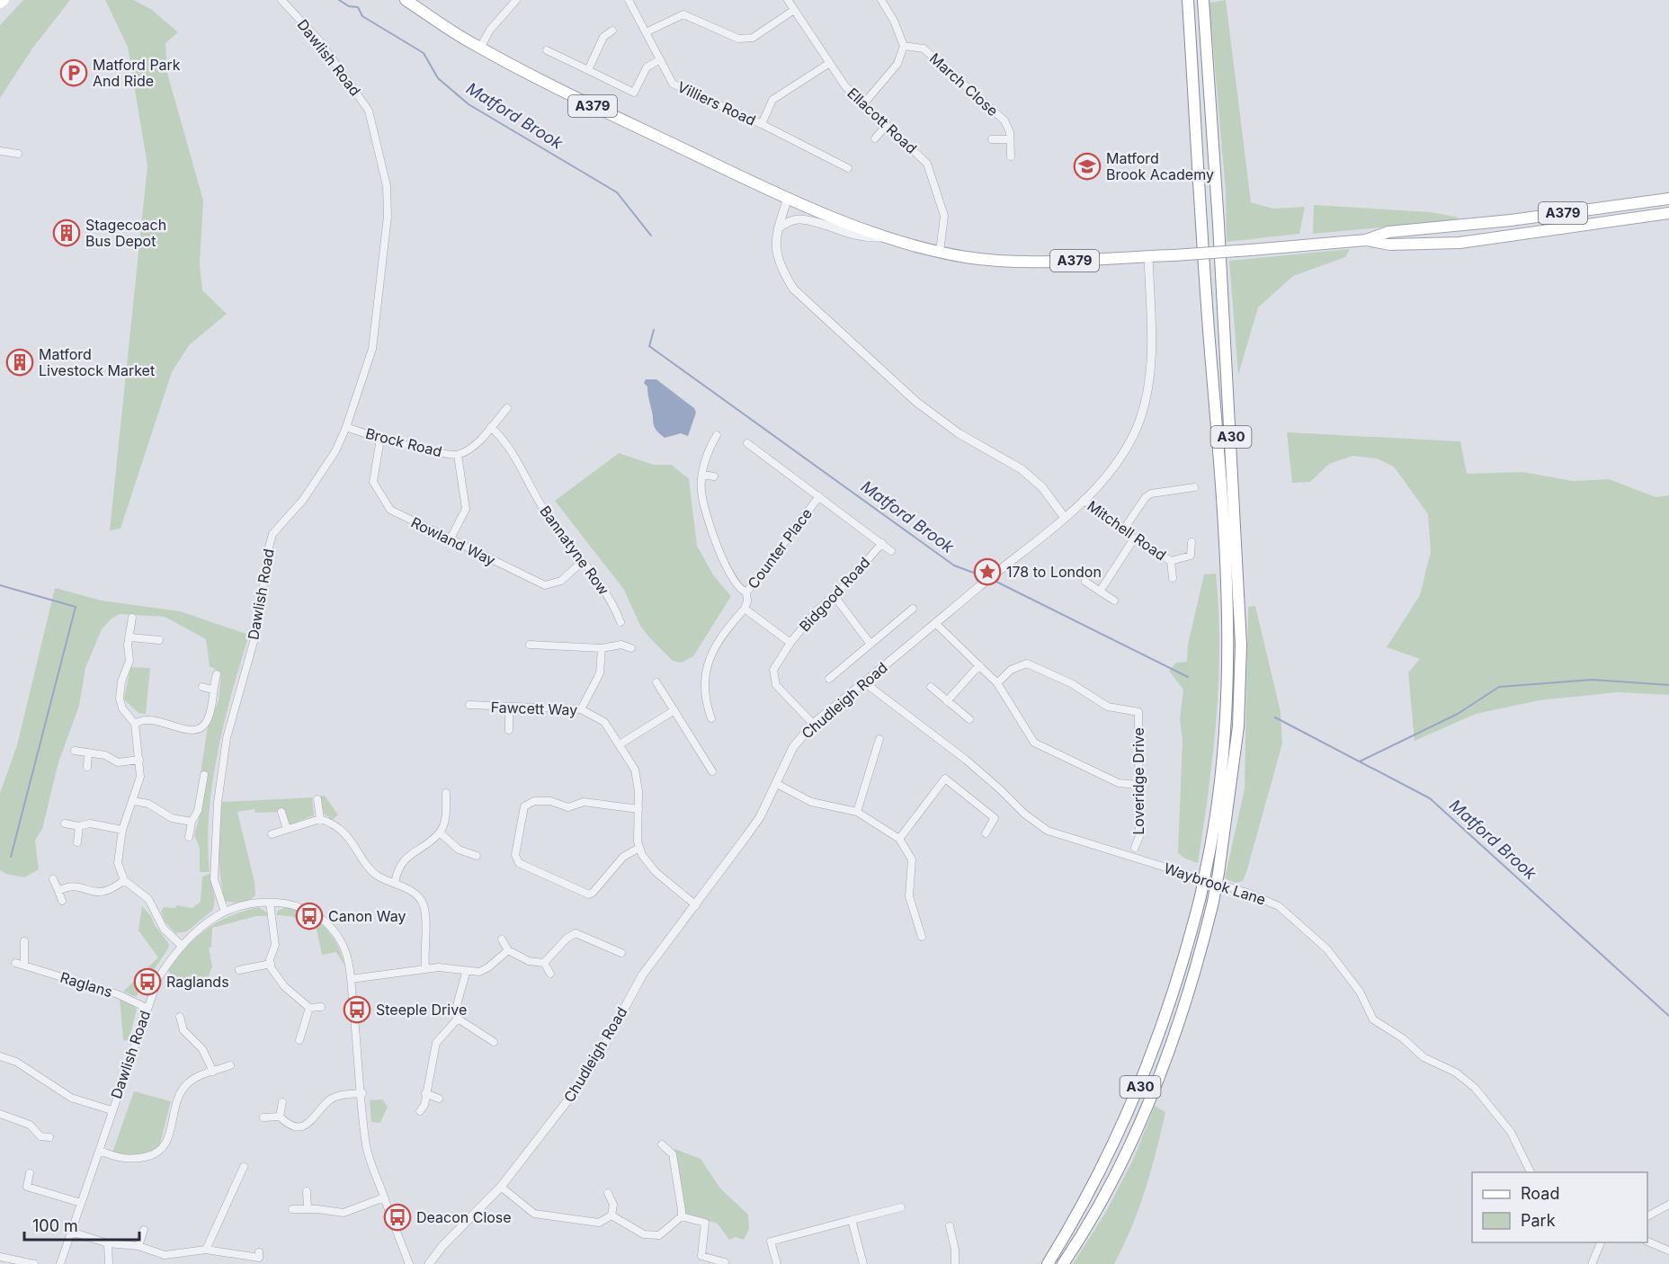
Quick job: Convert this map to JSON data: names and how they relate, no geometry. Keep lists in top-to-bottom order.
{
  "streets": {
    "main road": ["A379", "A30"],
    "street": [
      "Dawlish Road",
      "March Close",
      "Villiers Road",
      "Ellacott Road",
      "Brock Road",
      "Mitchell Road",
      "Rowland Way",
      "Counter Place",
      "Bannatyne Row",
      "Bidgood Road",
      "Chudleigh Road",
      "Fawcett Way",
      "Loveridge Drive",
      "Waybrook Lane",
      "Raglans"
    ]
  },
  "crossings": [
    ["Dawlish Road", "Brock Road"],
    ["Dawlish Road", "Raglans"],
    ["Villiers Road", "Ellacott Road"],
    ["A379", "Ellacott Road"],
    ["A379", "Chudleigh Road"],
    ["Brock Road", "Rowland Way"],
    ["Brock Road", "Bannatyne Row"],
    ["Mitchell Road", "Chudleigh Road"],
    ["Rowland Way", "Bannatyne Row"],
    ["Counter Place", "Bidgood Road"],
    ["Bidgood Road", "Chudleigh Road"],
    ["Chudleigh Road", "Waybrook Lane"]
  ],
  "water": ["Matford Brook"],
  "places": {
    "parking": ["Matford Park And Ride"],
    "school or university": ["Matford Brook Academy"],
    "building": ["Stagecoach Bus Depot", "Matford Livestock Market"],
    "place": ["178 to London"],
    "bus stop": [
      "Canon Way",
      "Raglands",
      "Steeple Drive",
      "Deacon Close"
    ]
  },
  "legend": ["Road", "Park"],
  "scale_bar": "100 m"
}
